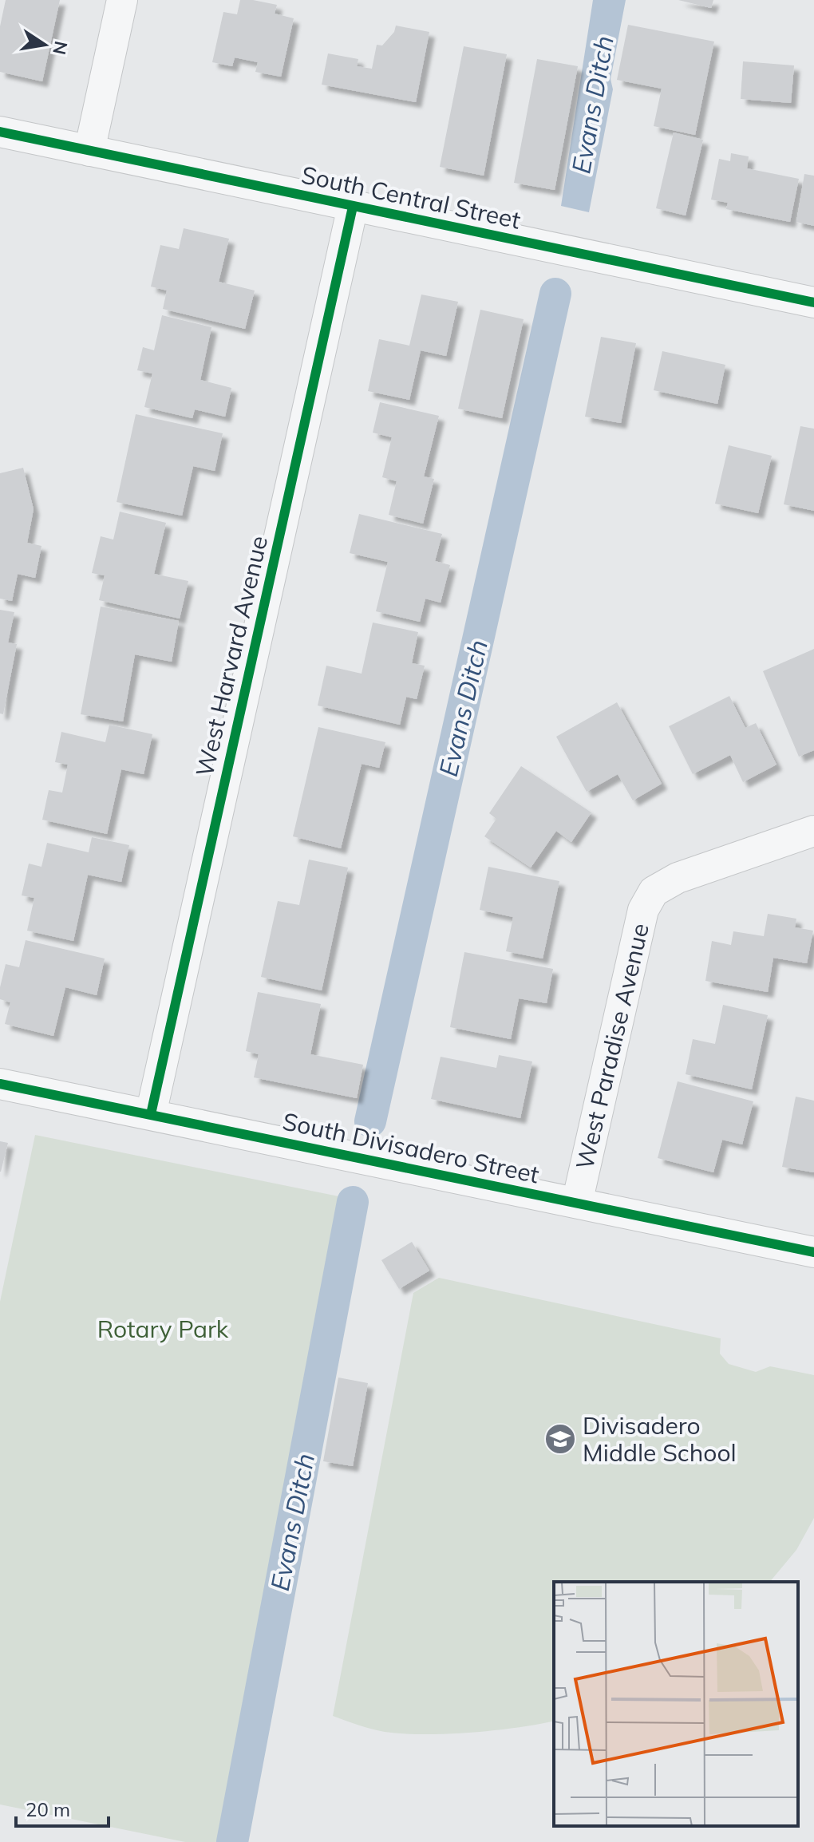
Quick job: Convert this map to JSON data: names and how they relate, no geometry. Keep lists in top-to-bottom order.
{
  "streets": {
    "street": [
      "South Central Street",
      "West Harvard Avenue",
      "West Paradise Avenue",
      "South Divisadero Street"
    ]
  },
  "crossings": [
    ["South Central Street", "West Harvard Avenue"],
    ["West Harvard Avenue", "South Divisadero Street"],
    ["West Paradise Avenue", "South Divisadero Street"]
  ],
  "water": ["Evans Ditch"],
  "parks": ["Rotary Park"],
  "places": {
    "school or university": ["Divisadero Middle School"]
  },
  "scale_bar": "20 m",
  "north": "right"
}
